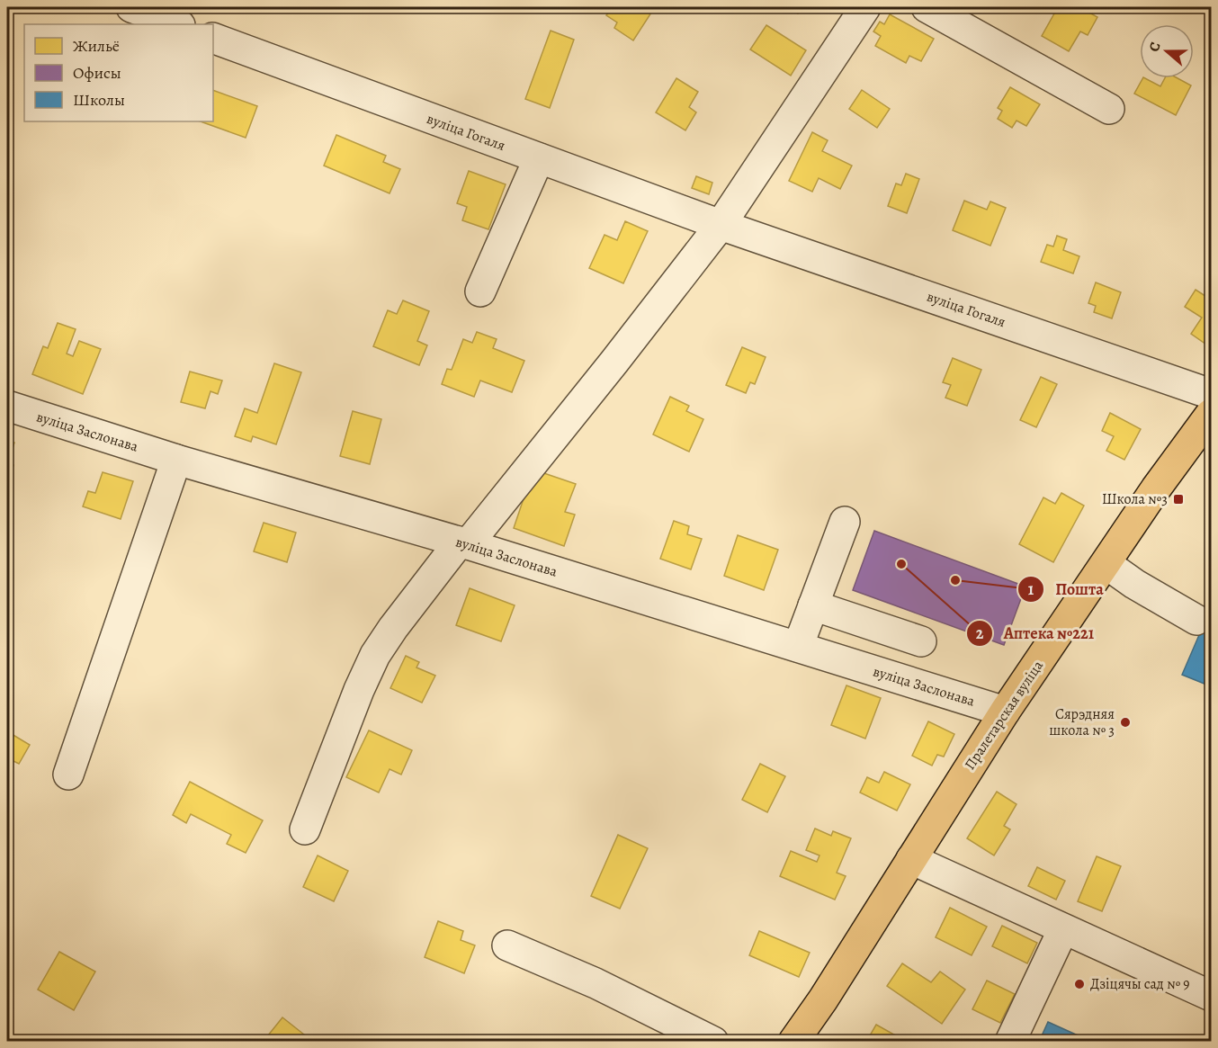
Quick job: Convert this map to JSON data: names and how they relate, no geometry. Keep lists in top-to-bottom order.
{
  "streets": {
    "main road": ["Пралетарская вуліца"],
    "street": ["вуліца Гогаля", "вуліца Заслонава"]
  },
  "crossings": [
    ["вуліца Заслонава", "Пралетарская вуліца"]
  ],
  "places": {
    "transit": ["Школа №3"],
    "other": [
      "Аптека №221",
      "Пошта",
      "Сярэдняя школа № 3",
      "Дзіцячы сад № 9"
    ]
  },
  "legend": ["Жильё", "Офисы", "Школы"],
  "north": "left"
}
